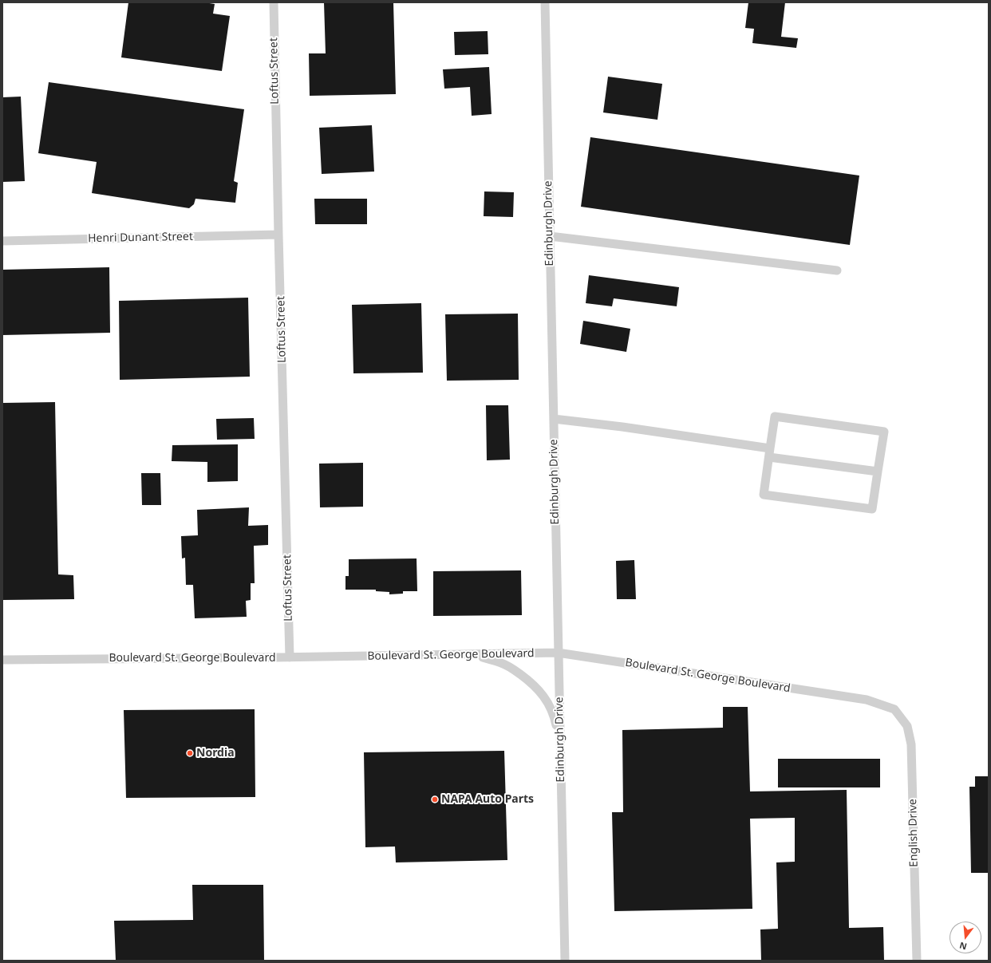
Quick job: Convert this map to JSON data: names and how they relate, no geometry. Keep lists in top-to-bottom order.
{
  "streets": {
    "street": [
      "Loftus Street",
      "Edinburgh Drive",
      "Henri Dunant Street",
      "Boulevard St. George Boulevard",
      "English Drive"
    ]
  },
  "crossings": [
    ["Loftus Street", "Henri Dunant Street"],
    ["Loftus Street", "Boulevard St. George Boulevard"],
    ["Edinburgh Drive", "Boulevard St. George Boulevard"],
    ["Boulevard St. George Boulevard", "English Drive"]
  ],
  "places": ["Nordia", "NAPA Auto Parts"],
  "north": "bottom"
}
